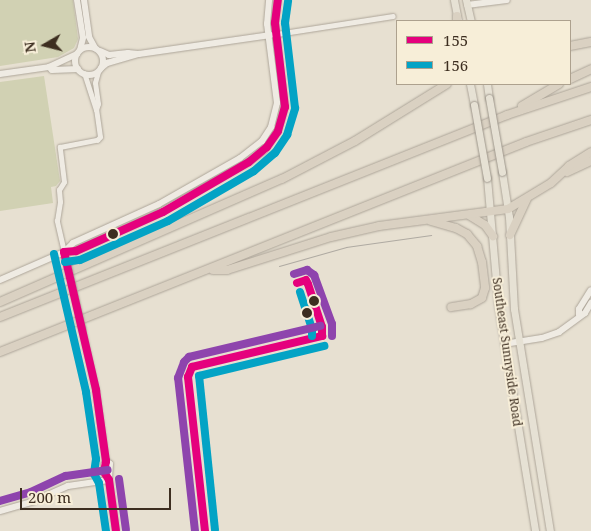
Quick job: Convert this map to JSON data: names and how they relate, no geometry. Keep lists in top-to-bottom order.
{
  "streets": {
    "main road": ["Southeast Sunnyside Road"]
  },
  "lines": ["transit line 155", "transit line 156"],
  "legend": ["155", "156"],
  "scale_bar": "200 m",
  "north": "left"
}
